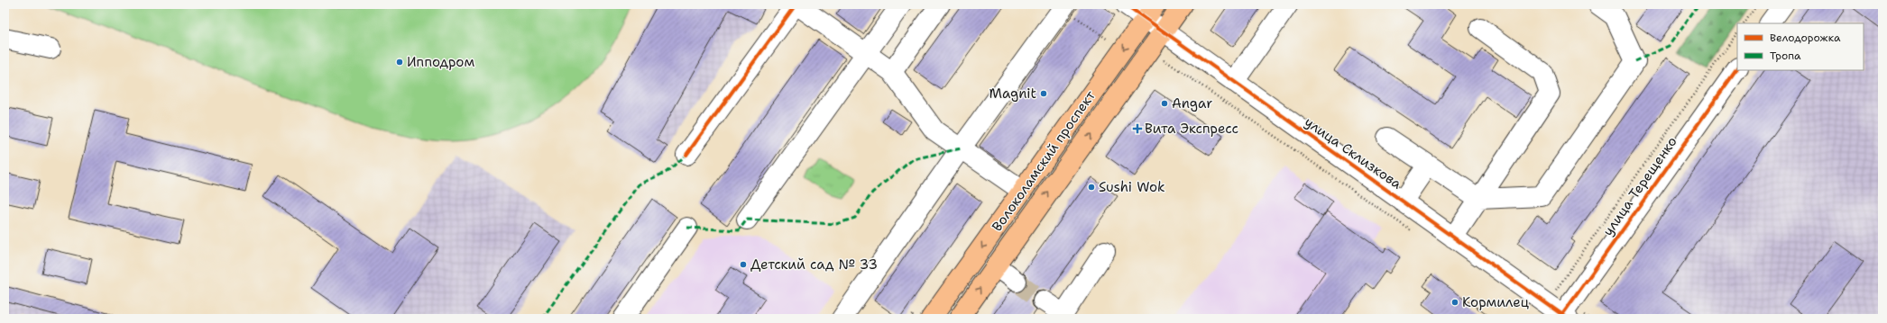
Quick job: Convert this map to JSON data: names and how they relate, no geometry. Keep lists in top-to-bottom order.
{
  "streets": {
    "main road": ["Волоколамский проспект"],
    "street": ["улица Склизкова", "улица Терещенко"]
  },
  "crossings": [
    ["улица Склизкова", "Волоколамский проспект"],
    ["улица Склизкова", "улица Терещенко"]
  ],
  "places": {
    "other": [
      "Ипподром",
      "Magnit",
      "Angar",
      "Sushi Wok",
      "Детский сад № 33",
      "Кормилец"
    ],
    "health": ["Вита Экспресс"]
  },
  "legend": ["Велодорожка", "Тропа"]
}
